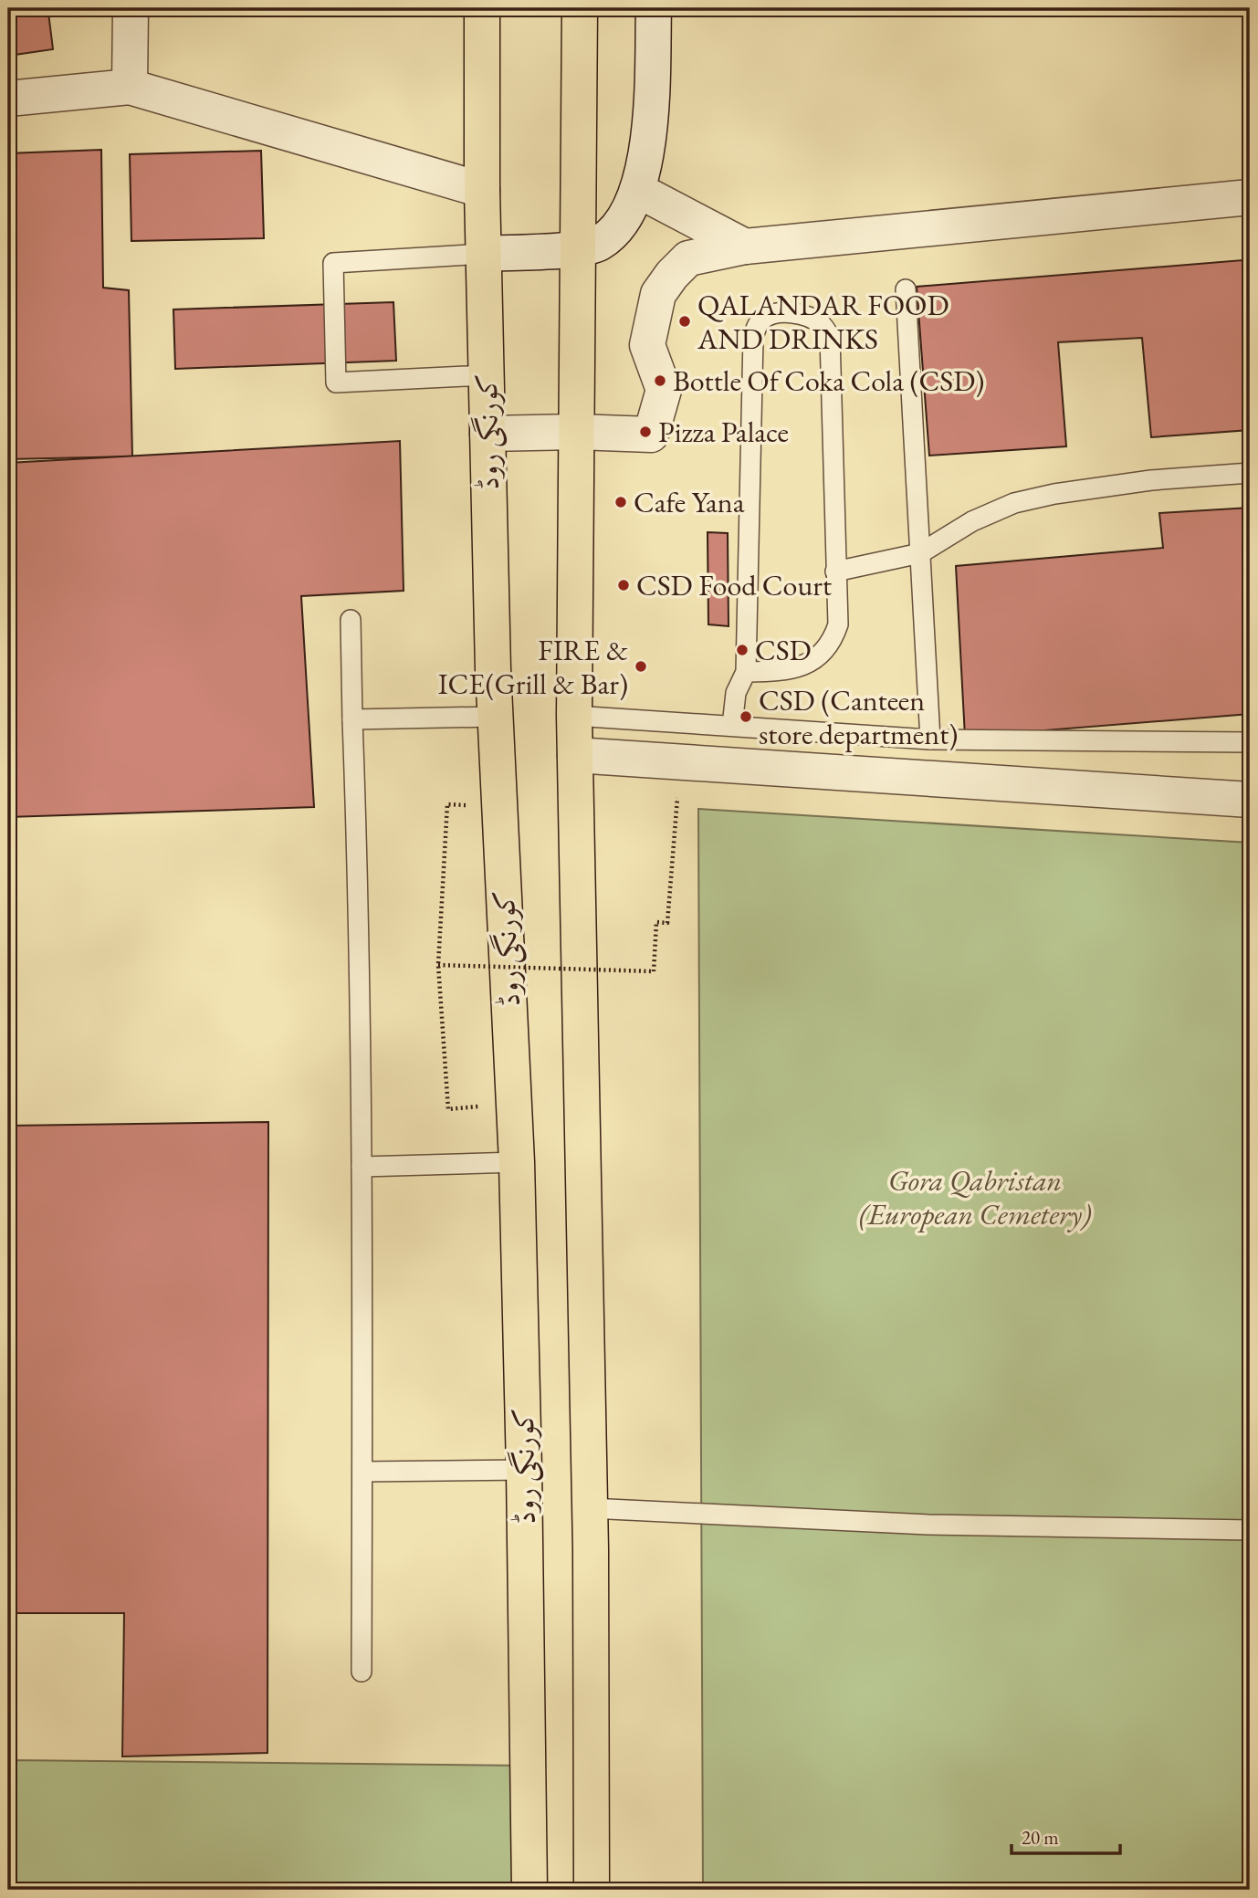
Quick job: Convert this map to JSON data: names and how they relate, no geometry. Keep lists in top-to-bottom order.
{
  "streets": {
    "main road": ["کورنگی روڈ"]
  },
  "parks": ["Gora Qabristan (European Cemetery)"],
  "places": [
    "QALANDAR FOOD AND DRINKS",
    "Bottle Of Coka Cola (CSD)",
    "Pizza Palace",
    "Cafe Yana",
    "CSD Food Court",
    "CSD",
    "FIRE & ICE(Grill & Bar)",
    "CSD (Canteen store department)"
  ],
  "scale_bar": "20 m"
}
